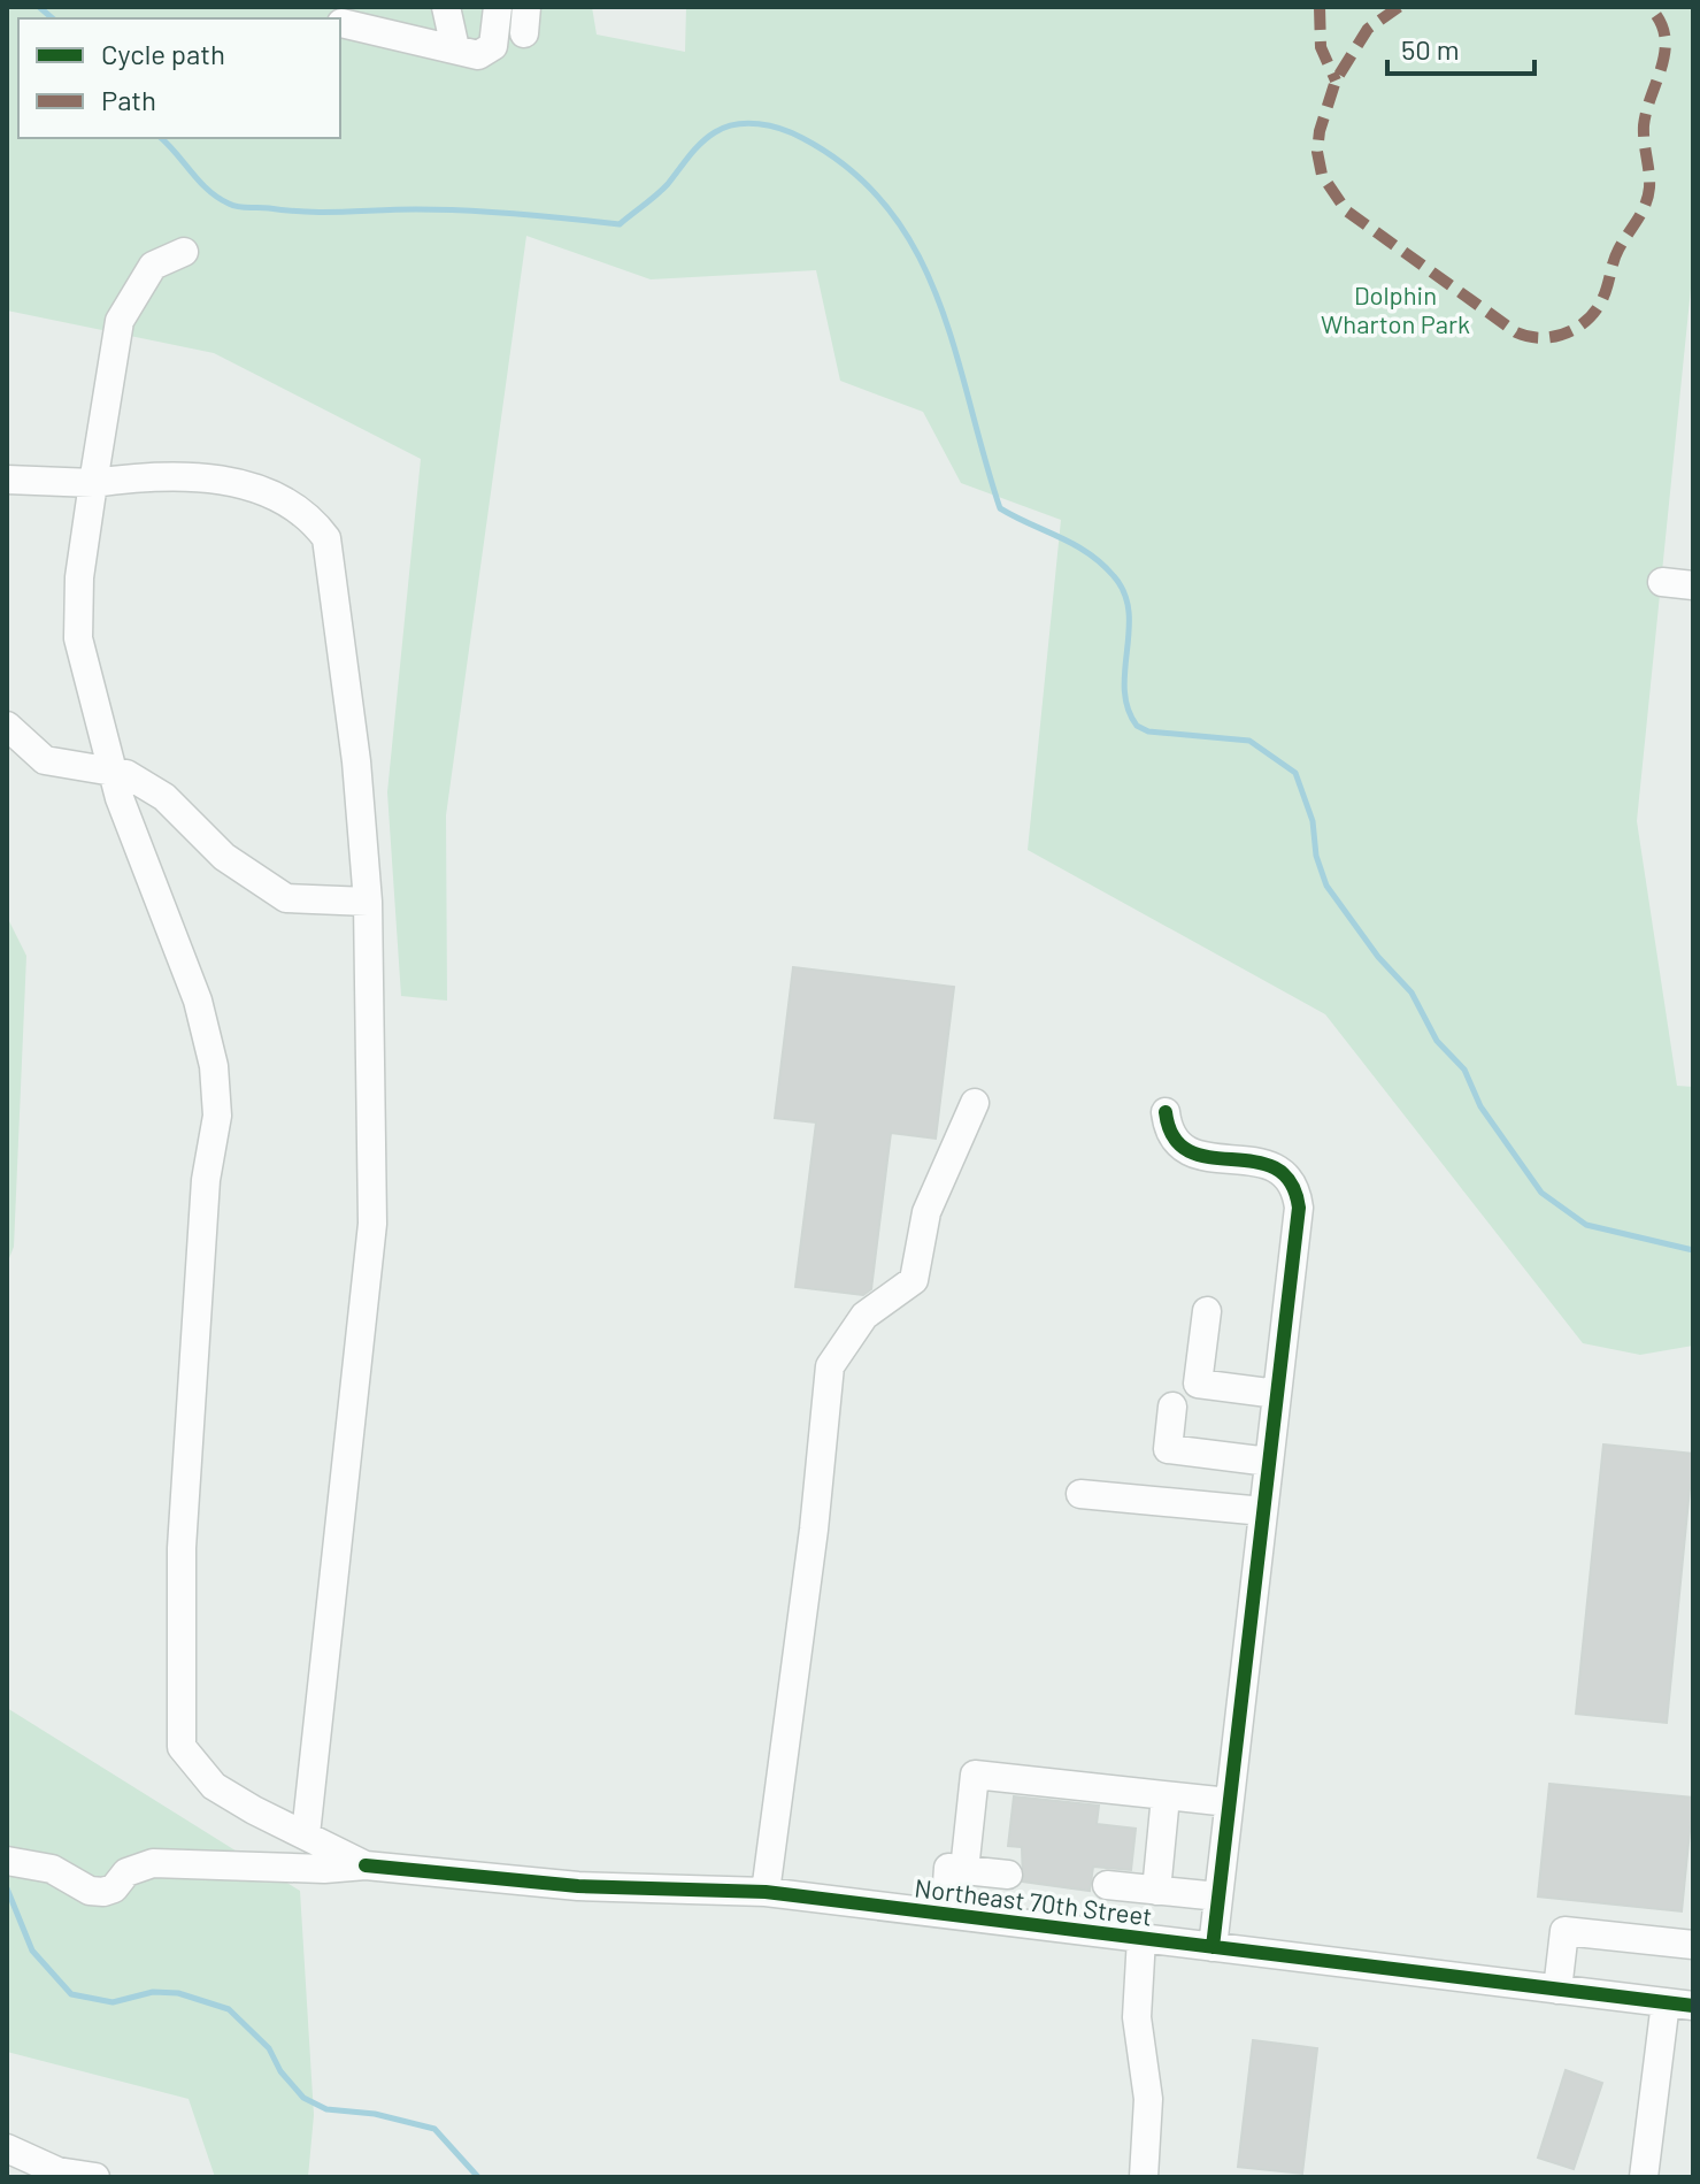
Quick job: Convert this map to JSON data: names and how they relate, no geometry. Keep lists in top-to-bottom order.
{
  "streets": {
    "street": ["Northeast 70th Street"]
  },
  "parks": ["Dolphin Wharton Park"],
  "legend": ["Cycle path", "Path"],
  "scale_bar": "50 m"
}
